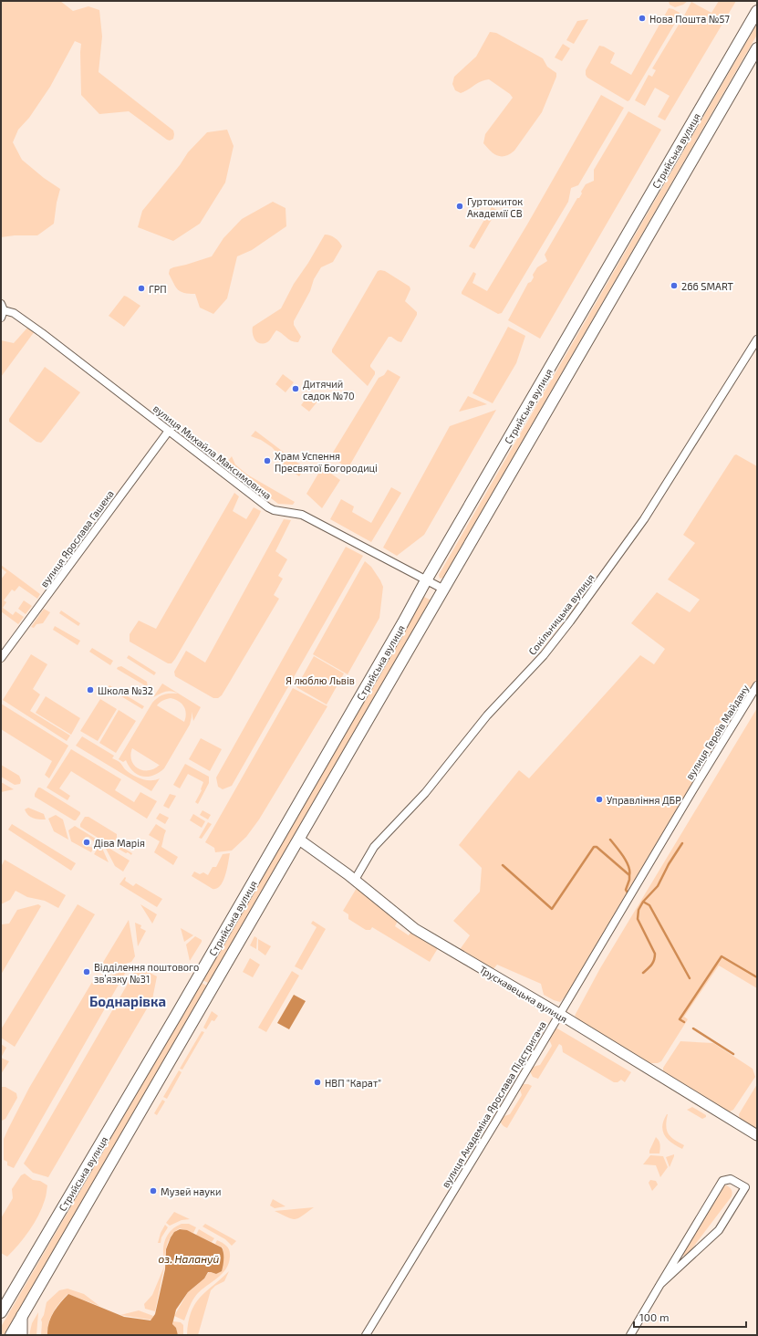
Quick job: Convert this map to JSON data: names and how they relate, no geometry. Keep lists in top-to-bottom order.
{
  "streets": {
    "main road": ["Стрийська вулиця"],
    "street": [
      "вулиця Михайла Максимовича",
      "вулиця Ярослава Гашека",
      "Сокільницька вулиця",
      "вулиця Героїв Майдану",
      "Трускавецька вулиця",
      "вулиця Академіка Ярослава Підстригача"
    ]
  },
  "crossings": [
    ["Стрийська вулиця", "вулиця Михайла Максимовича"],
    ["Стрийська вулиця", "Трускавецька вулиця"],
    ["вулиця Михайла Максимовича", "вулиця Ярослава Гашека"],
    ["Сокільницька вулиця", "Трускавецька вулиця"],
    ["вулиця Героїв Майдану", "вулиця Академіка Ярослава Підстригача"],
    ["Трускавецька вулиця", "вулиця Академіка Ярослава Підстригача"]
  ],
  "districts": ["Боднарівка"],
  "water": ["оз. Налануй"],
  "parks": ["Я люблю Львів"],
  "places": [
    "Нова Пошта №57",
    "Гуртожиток Академії СВ",
    "266 SMART",
    "ГРП",
    "Дитячий садок №70",
    "Храм Успення Пресвятої Богородиці",
    "Школа №32",
    "Управління ДБР",
    "Діва Марія",
    "Відділення поштового зв’язку №31",
    "НВП \"Карат\"",
    "Музей науки"
  ],
  "scale_bar": "100 m"
}
